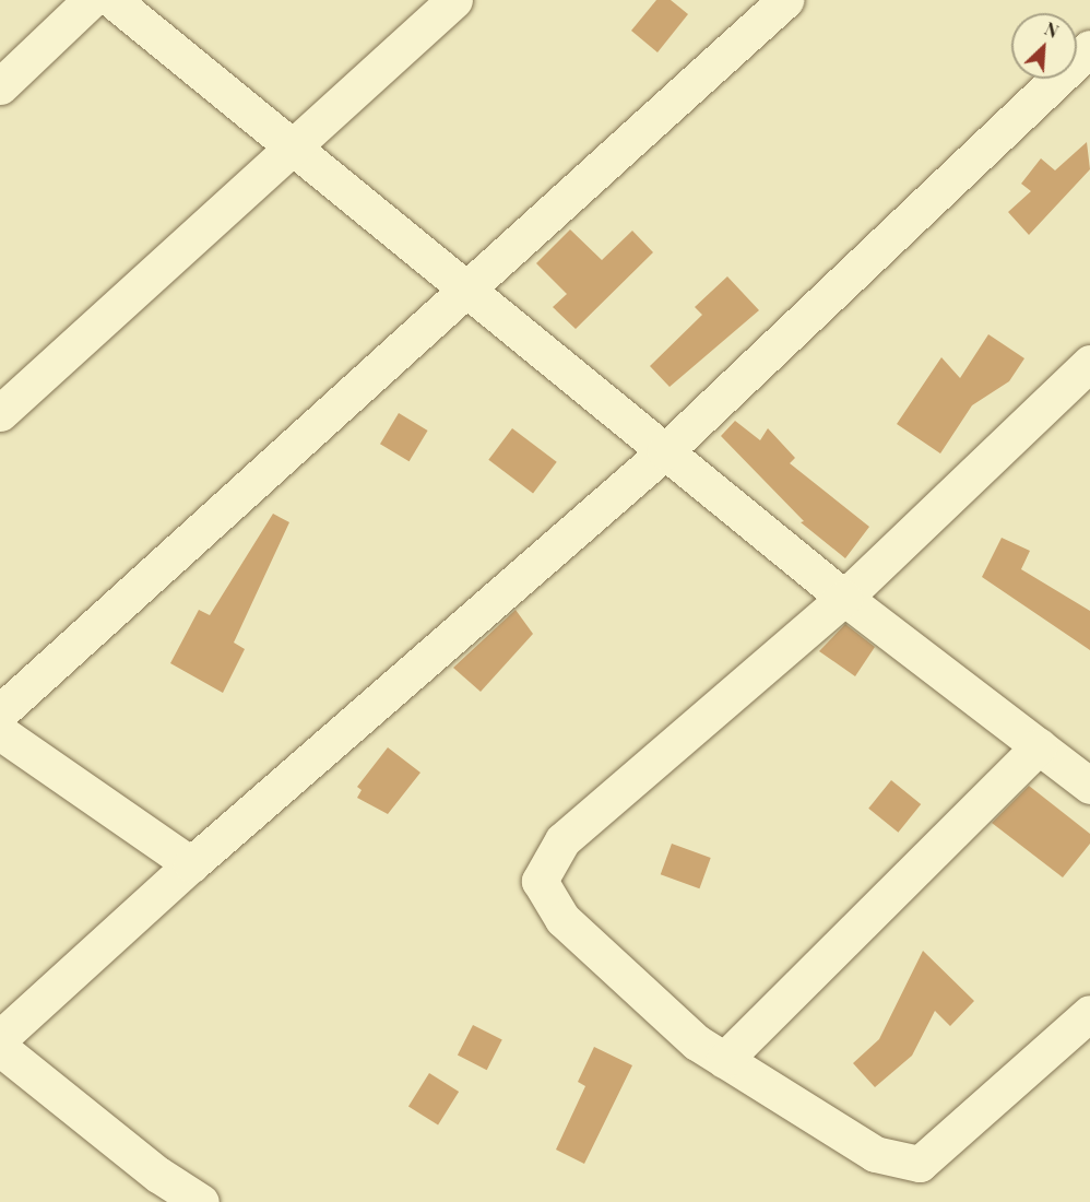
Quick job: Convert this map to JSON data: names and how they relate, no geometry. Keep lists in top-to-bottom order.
{
  "north": "top right"
}
